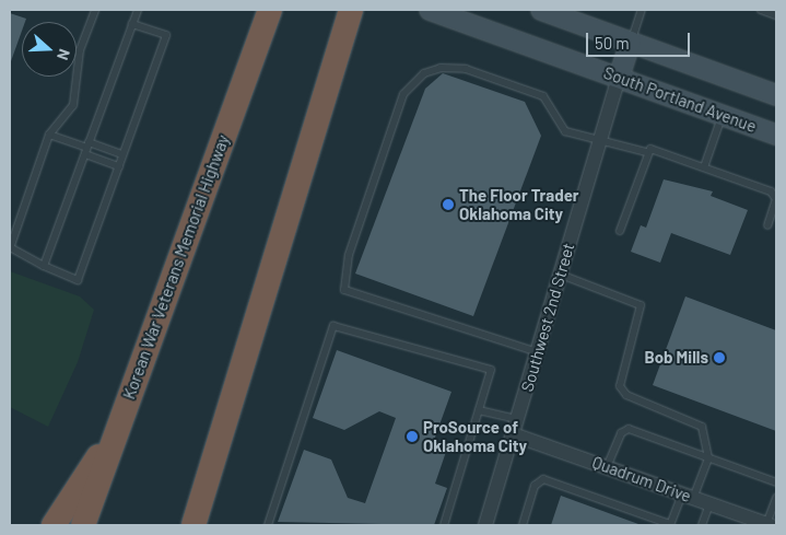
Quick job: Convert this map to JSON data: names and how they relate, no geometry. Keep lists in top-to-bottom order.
{
  "streets": {
    "highway": ["Korean War Veterans Memorial Highway"],
    "main road": ["South Portland Avenue"],
    "street": ["Southwest 2nd Street", "Quadrum Drive"]
  },
  "crossings": [
    ["South Portland Avenue", "Southwest 2nd Street"],
    ["Southwest 2nd Street", "Quadrum Drive"]
  ],
  "places": ["The Floor Trader Oklahoma City", "Bob Mills", "ProSource of Oklahoma City"],
  "scale_bar": "50 m",
  "north": "right"
}
